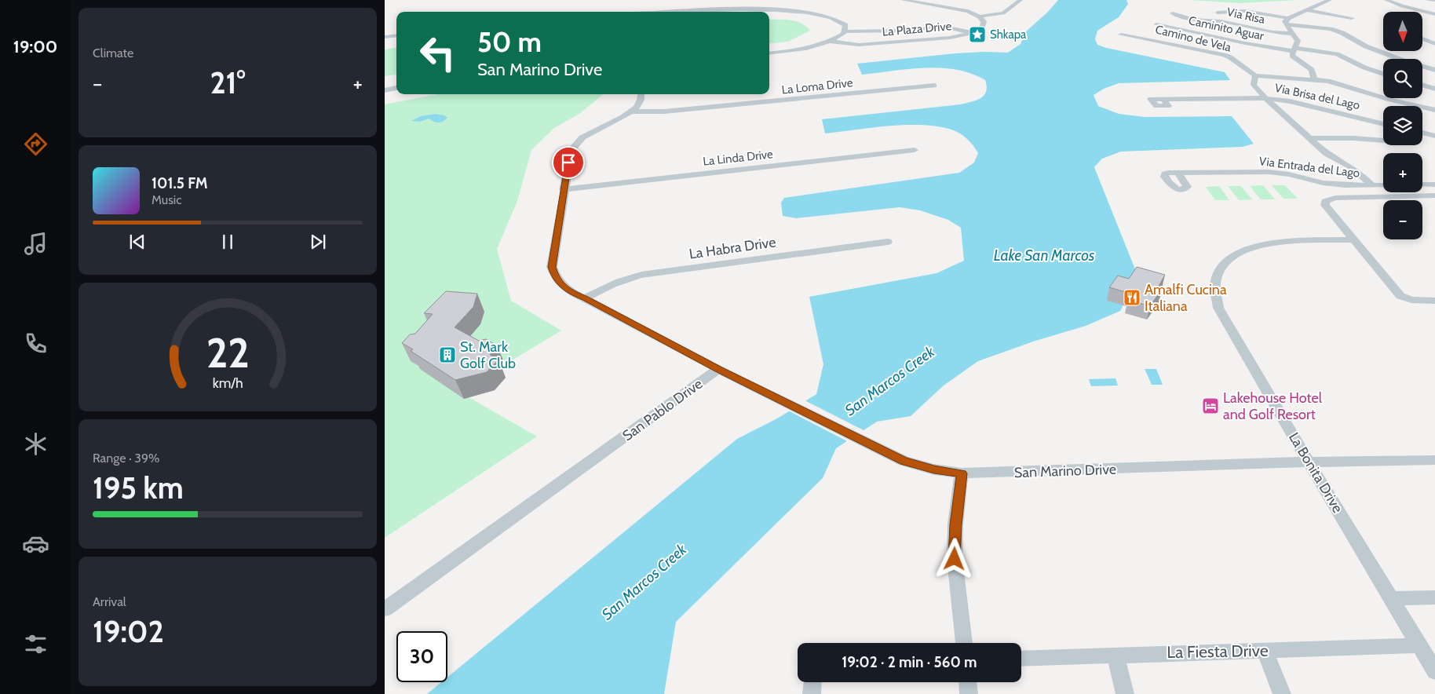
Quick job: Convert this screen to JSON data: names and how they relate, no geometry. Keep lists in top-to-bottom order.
{
  "streets": {
    "street": [
      "Via Risa",
      "Caminito Aguar",
      "La Plaza Drive",
      "Camino de Vela",
      "La Loma Drive",
      "Via Brisa del Lago",
      "La Linda Drive",
      "Via Entrada del Lago",
      "La Habra Drive",
      "San Pablo Drive",
      "San Marino Drive",
      "La Bonita Drive",
      "La Fiesta Drive"
    ]
  },
  "crossings": [
    ["La Loma Drive", "San Pablo Drive"],
    ["La Linda Drive", "San Pablo Drive"],
    ["La Habra Drive", "San Pablo Drive"],
    ["San Pablo Drive", "San Marino Drive"],
    ["San Marino Drive", "La Bonita Drive"],
    ["La Bonita Drive", "La Fiesta Drive"]
  ],
  "water": ["Lake San Marcos", "San Marcos Creek"],
  "places": {
    "place": ["Shkapa"],
    "restaurant": ["Amalfi Cucina Italiana"],
    "building": ["St. Mark Golf Club"],
    "hotel": ["Lakehouse Hotel and Golf Resort"]
  },
  "north": "bottom",
  "page": {
    "tabs": "19:00",
    "tile": [
      "Climate",
      ["Range · 39%", "195 km"],
      ["Arrival", "19:02"]
    ],
    "map_buttons": ["+", "−"],
    "turn": ["50 m", "San Marino Drive"],
    "heat": ["−", "21°", "+"],
    "song": ["101.5 FM", "Music"],
    "limit": "30",
    "trip": "19:02 · 2 min · 560 m",
    "gauge": ["22", "km/h"]
  }
}
